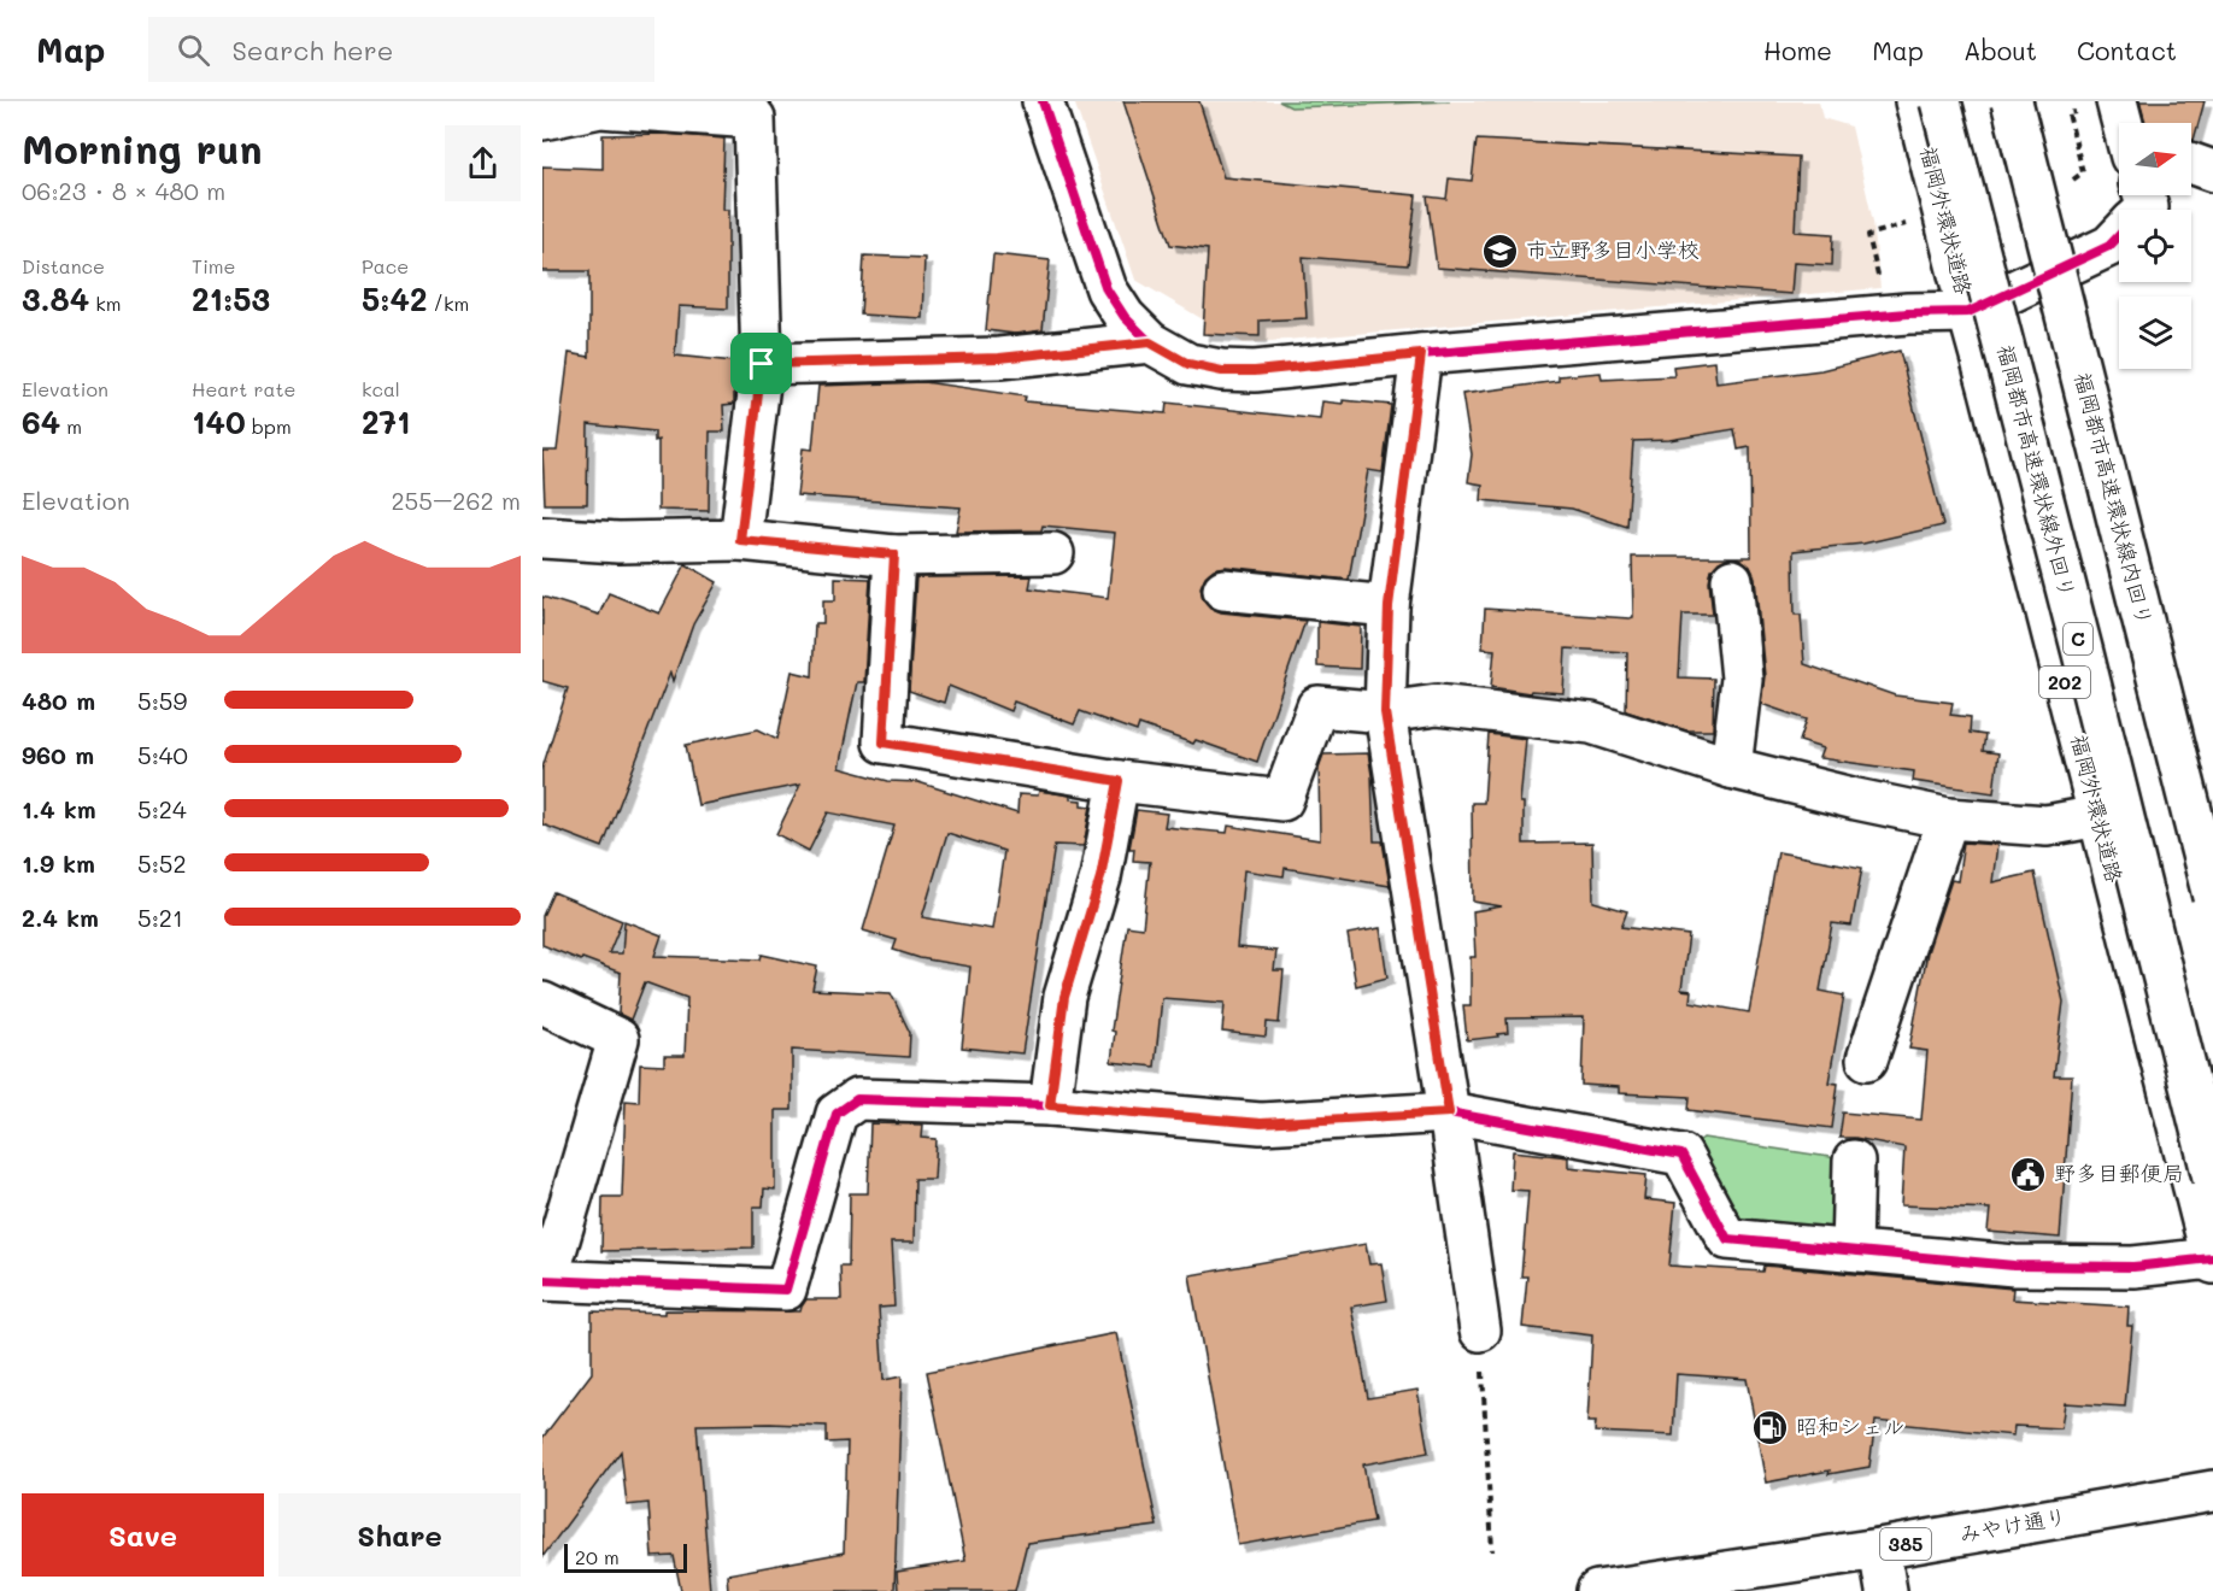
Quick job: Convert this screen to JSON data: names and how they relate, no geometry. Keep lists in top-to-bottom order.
{
  "streets": {
    "main road": [
      "福岡外環状道路",
      "福岡都市高速環状線外回り",
      "福岡都市高速環状線内回り",
      "C",
      "202",
      "みやけ通り",
      "385"
    ]
  },
  "places": {
    "school or university": ["市立野多目小学校"],
    "public building": ["野多目郵便局"],
    "fuel station": ["昭和シェル"]
  },
  "scale_bar": "20 m",
  "north": "right",
  "page": {
    "header": "Map",
    "search": "Search here",
    "nav": [
      "Home",
      "Map",
      "About",
      "Contact"
    ],
    "heading": ["Morning run", "06:23 · 8 × 480 m"],
    "stats": [
      ["Distance", "3.84 km"],
      ["Time", "21:53"],
      ["Pace", "5:42 /km"],
      ["Elevation", "64 m"],
      ["Heart rate", "140 bpm"],
      ["kcal", "271"]
    ],
    "chart": ["Elevation", "255–262 m"],
    "list": [
      {
        "name": "480 m",
        "note": "5:59"
      },
      {
        "name": "960 m",
        "note": "5:40"
      },
      {
        "name": "1.4 km",
        "note": "5:24"
      },
      {
        "name": "1.9 km",
        "note": "5:52"
      },
      {
        "name": "2.4 km",
        "note": "5:21"
      }
    ],
    "buttons": ["Save", "Share"],
    "scale": "20 m"
  }
}
